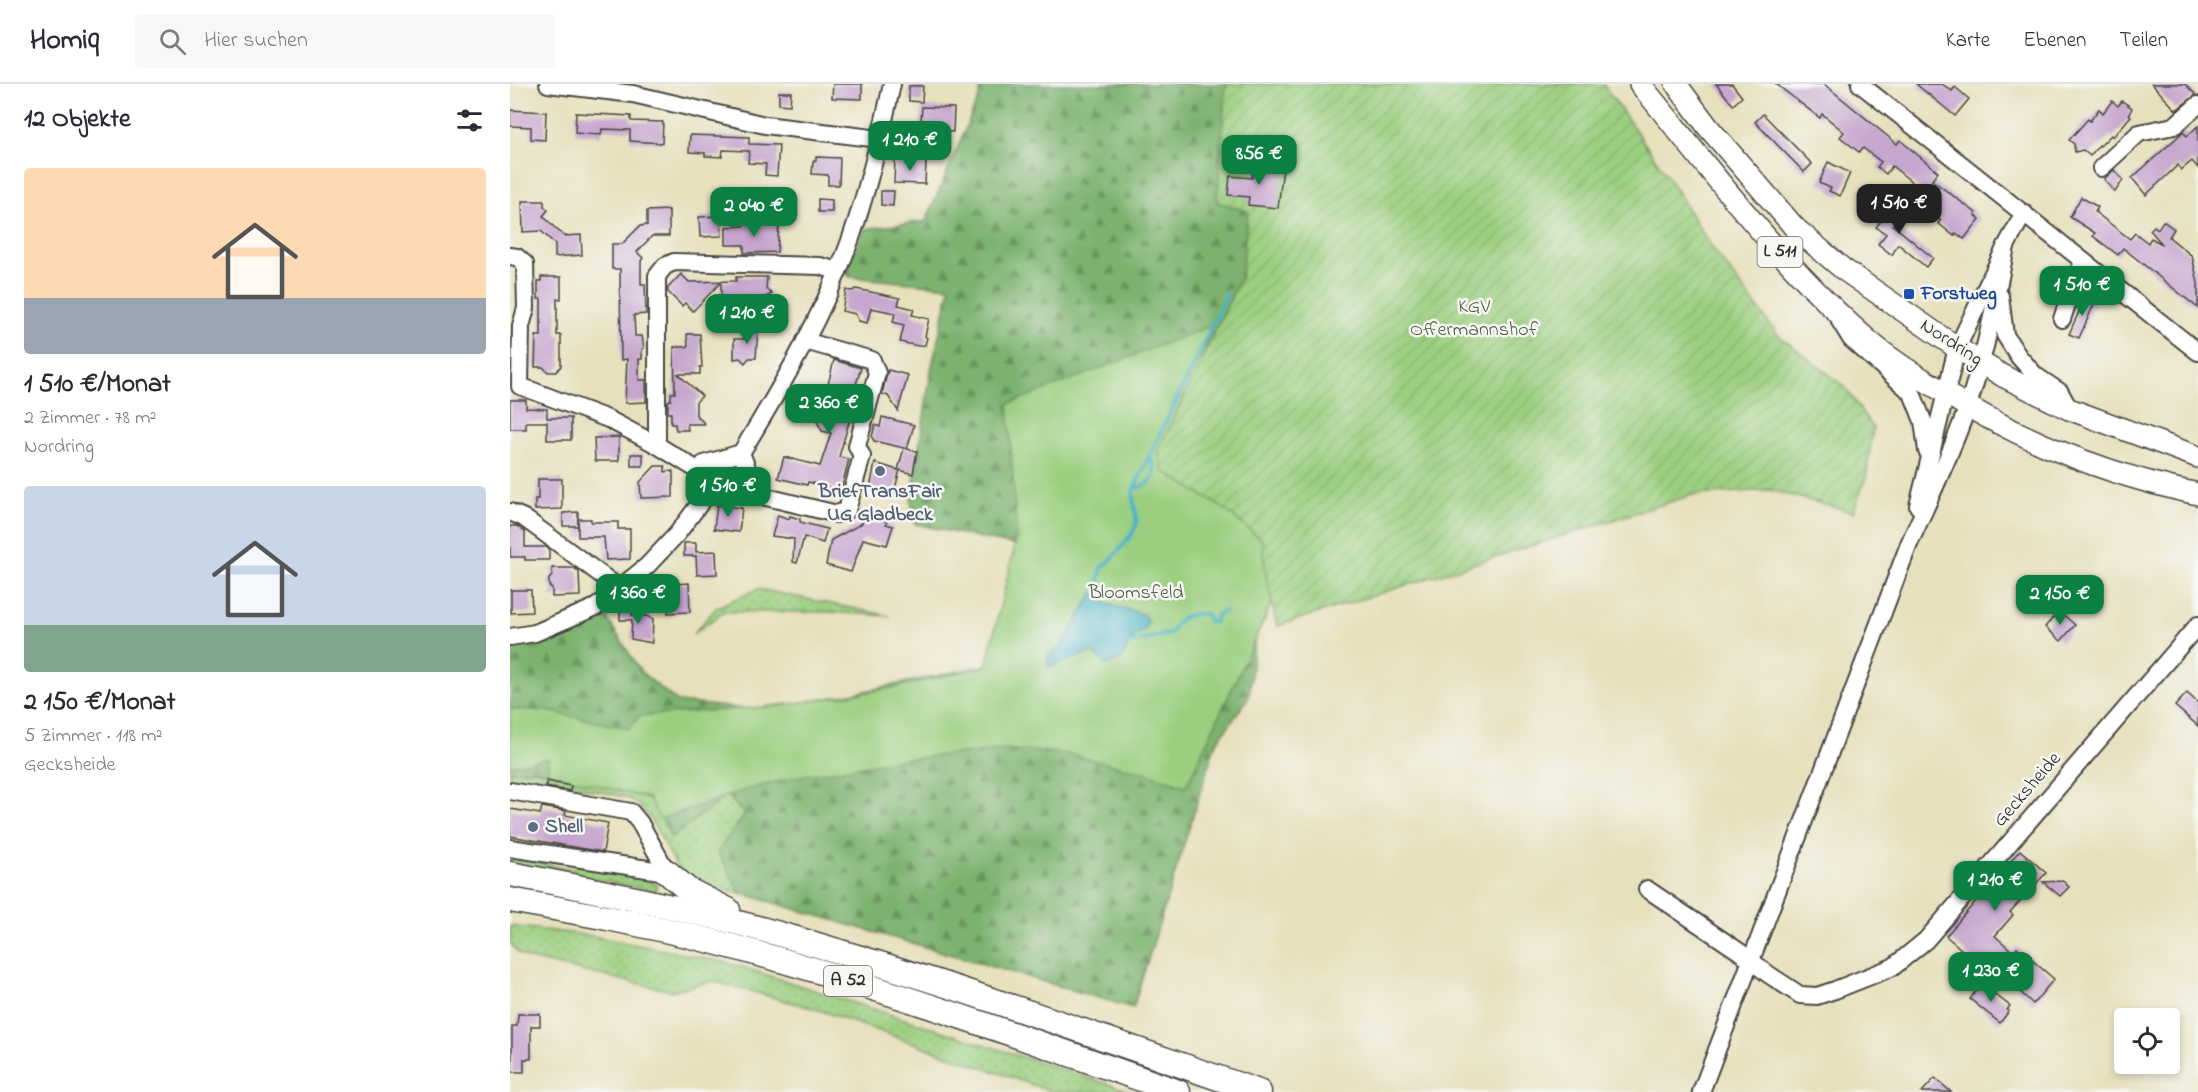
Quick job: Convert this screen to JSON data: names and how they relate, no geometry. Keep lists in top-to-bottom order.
{
  "streets": {
    "highway": ["A 52"],
    "main road": ["L 511", "Nordring"],
    "street": ["Gecksheide"]
  },
  "parks": ["KGV Offermannshof", "Bloomsfeld"],
  "places": {
    "transit": ["Forstweg"],
    "other": ["BriefTransFair UG Gladbeck", "Shell"]
  },
  "page": {
    "header": "Homiq",
    "search": "Hier suchen",
    "nav": ["Karte", "Ebenen", "Teilen"],
    "heading": "12 Objekte",
    "price": [
      "1 210 €",
      "856 €",
      "1 510 €",
      "2 040 €",
      "1 510 €",
      "1 210 €",
      "2 360 €",
      "1 510 €",
      "1 360 €",
      "2 150 €",
      "1 210 €",
      "1 230 €"
    ],
    "list": [
      {
        "name": "1 510 €/Monat",
        "note": "2 Zimmer · 78 m² · Nordring"
      },
      {
        "name": "2 150 €/Monat",
        "note": "5 Zimmer · 118 m² · Gecksheide"
      }
    ]
  }
}
